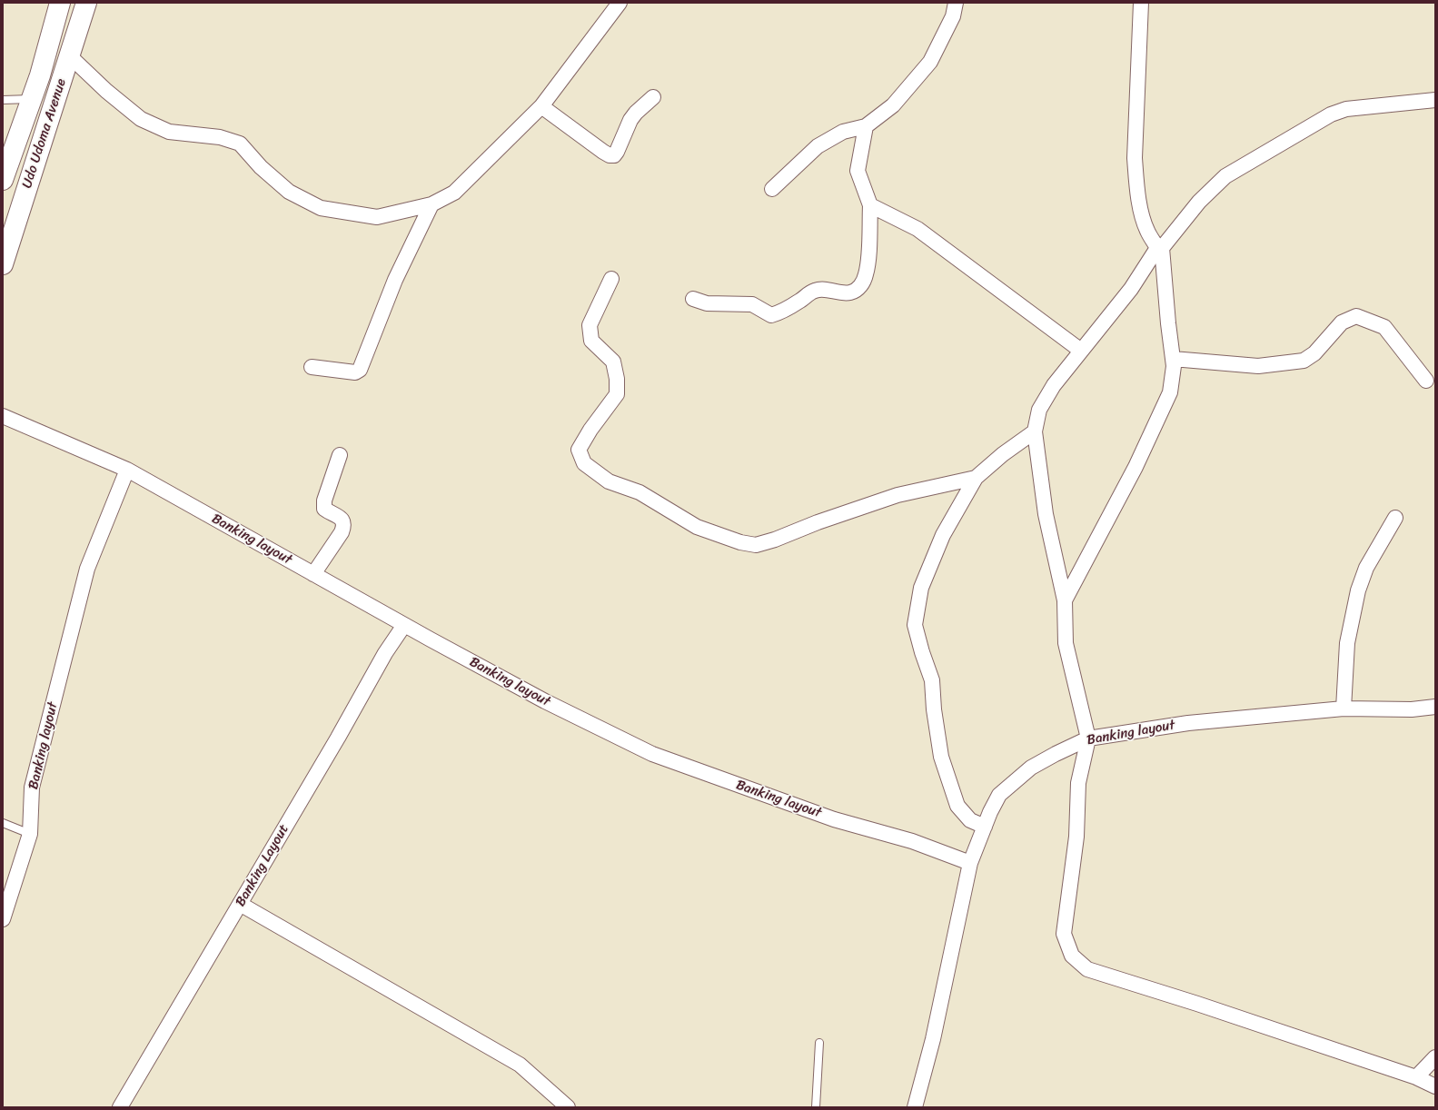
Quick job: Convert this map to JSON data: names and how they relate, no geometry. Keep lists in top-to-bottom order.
{
  "streets": {
    "main road": ["Udo Udoma Avenue"],
    "street": ["Banking layout", "Banking Layout"]
  },
  "crossings": [
    ["Banking layout", "Banking Layout"]
  ]
}
